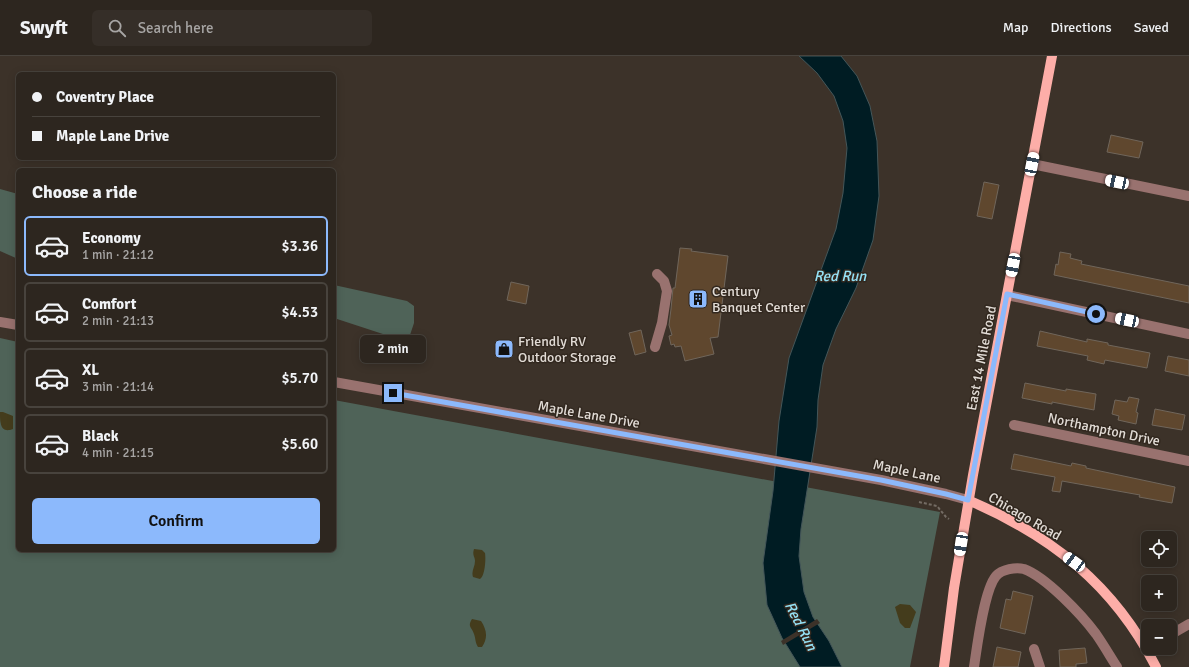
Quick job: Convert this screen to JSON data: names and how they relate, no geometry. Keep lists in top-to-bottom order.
{
  "streets": {
    "main road": ["East 14 Mile Road", "Chicago Road"],
    "street": ["Maple Lane Drive", "Northampton Drive", "Maple Lane"]
  },
  "crossings": [
    ["East 14 Mile Road", "Maple Lane"],
    ["East 14 Mile Road", "Chicago Road"],
    ["Maple Lane Drive", "Maple Lane"],
    ["Maple Lane", "Chicago Road"]
  ],
  "water": ["Red Run"],
  "places": {
    "building": ["Century Banquet Center"],
    "shop": ["Friendly RV Outdoor Storage"]
  },
  "page": {
    "header": "Swyft",
    "search": "Search here",
    "nav": ["Map", "Directions", "Saved"],
    "banner": ["Coventry Place", "Maple Lane Drive"],
    "heading": "Choose a ride",
    "list": [
      {
        "name": "Economy",
        "note": "1 min · 21:12",
        "value": "$3.36"
      },
      {
        "name": "Comfort",
        "note": "2 min · 21:13",
        "value": "$4.53"
      },
      {
        "name": "XL",
        "note": "3 min · 21:14",
        "value": "$5.70"
      },
      {
        "name": "Black",
        "note": "4 min · 21:15",
        "value": "$5.60"
      }
    ],
    "bubble": "2 min",
    "buttons": "Confirm",
    "map_buttons": ["+", "−"]
  }
}
